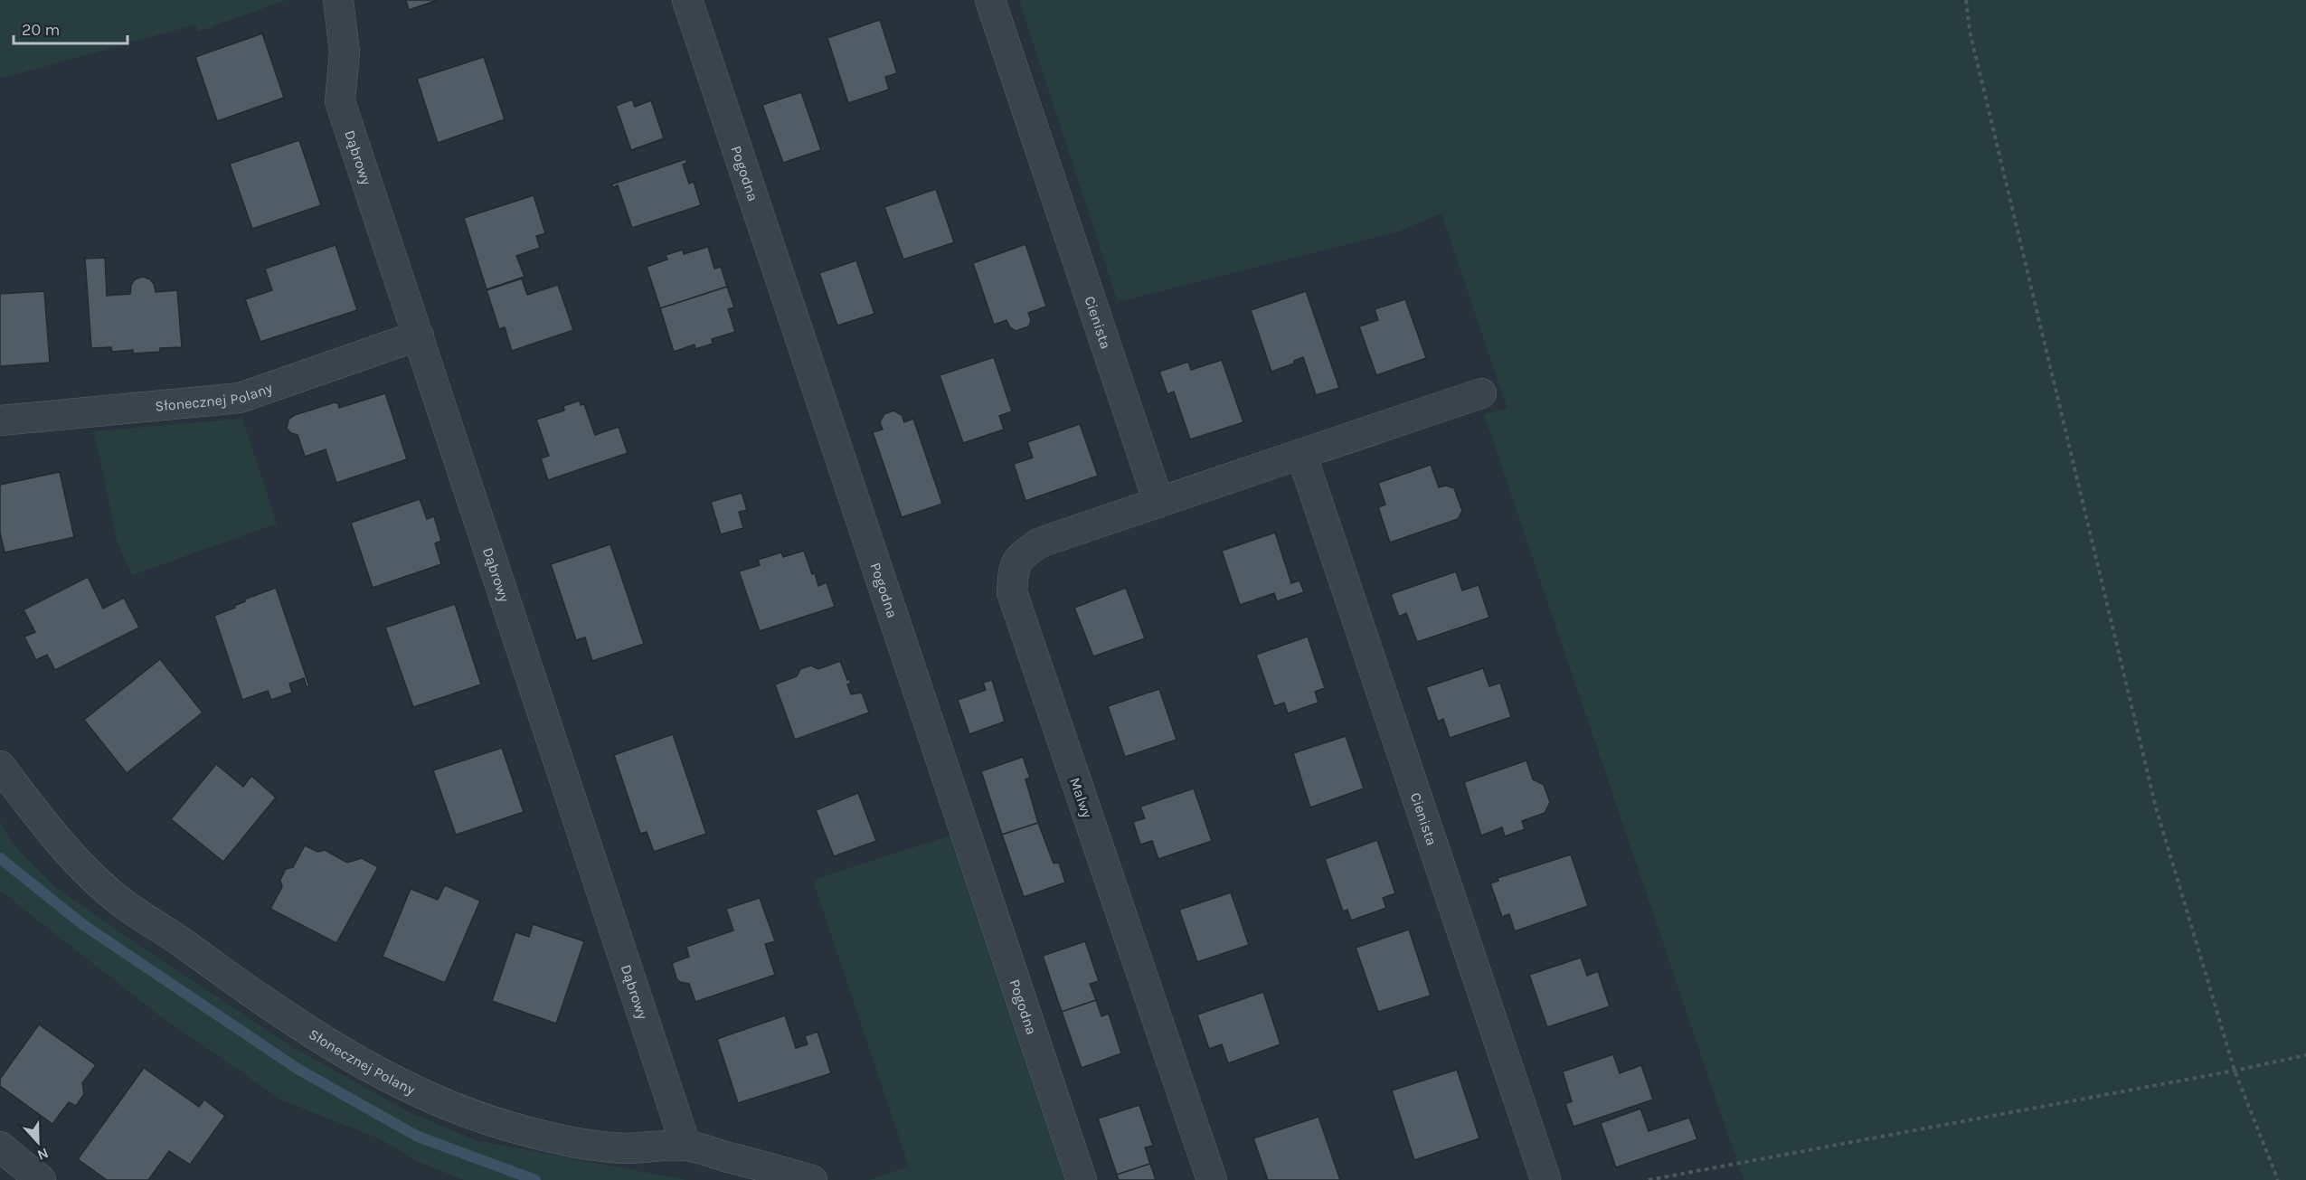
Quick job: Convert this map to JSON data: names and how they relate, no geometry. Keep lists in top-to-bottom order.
{
  "streets": {
    "street": [
      "Dąbrowy",
      "Pogodna",
      "Cienista",
      "Słonecznej Polany",
      "Malwy"
    ]
  },
  "crossings": [
    ["Dąbrowy", "Słonecznej Polany"],
    ["Cienista", "Malwy"]
  ],
  "scale_bar": "20 m",
  "north": "bottom"
}
